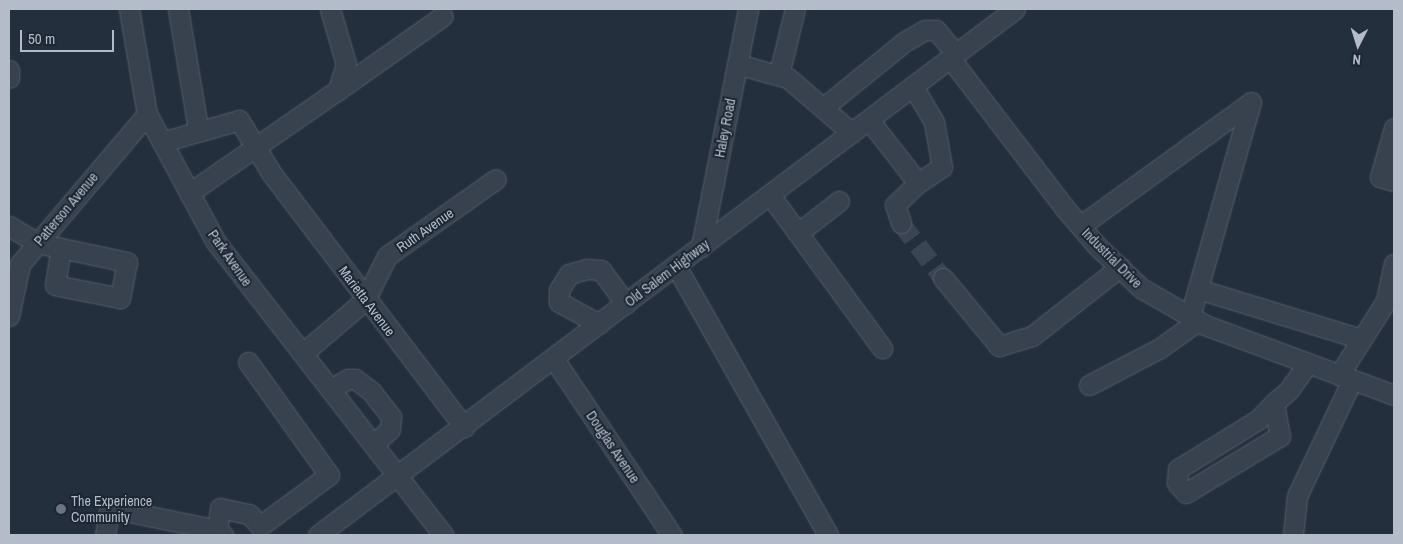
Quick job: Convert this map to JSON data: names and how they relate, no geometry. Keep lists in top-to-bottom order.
{
  "streets": {
    "street": [
      "Haley Road",
      "Patterson Avenue",
      "Ruth Avenue",
      "Park Avenue",
      "Industrial Drive",
      "Old Salem Highway",
      "Marietta Avenue",
      "Douglas Avenue"
    ]
  },
  "crossings": [
    ["Haley Road", "Old Salem Highway"],
    ["Patterson Avenue", "Park Avenue"],
    ["Ruth Avenue", "Park Avenue"],
    ["Ruth Avenue", "Marietta Avenue"],
    ["Park Avenue", "Old Salem Highway"],
    ["Industrial Drive", "Old Salem Highway"],
    ["Old Salem Highway", "Marietta Avenue"],
    ["Old Salem Highway", "Douglas Avenue"]
  ],
  "places": ["The Experience Community"],
  "scale_bar": "50 m",
  "north": "bottom"
}
